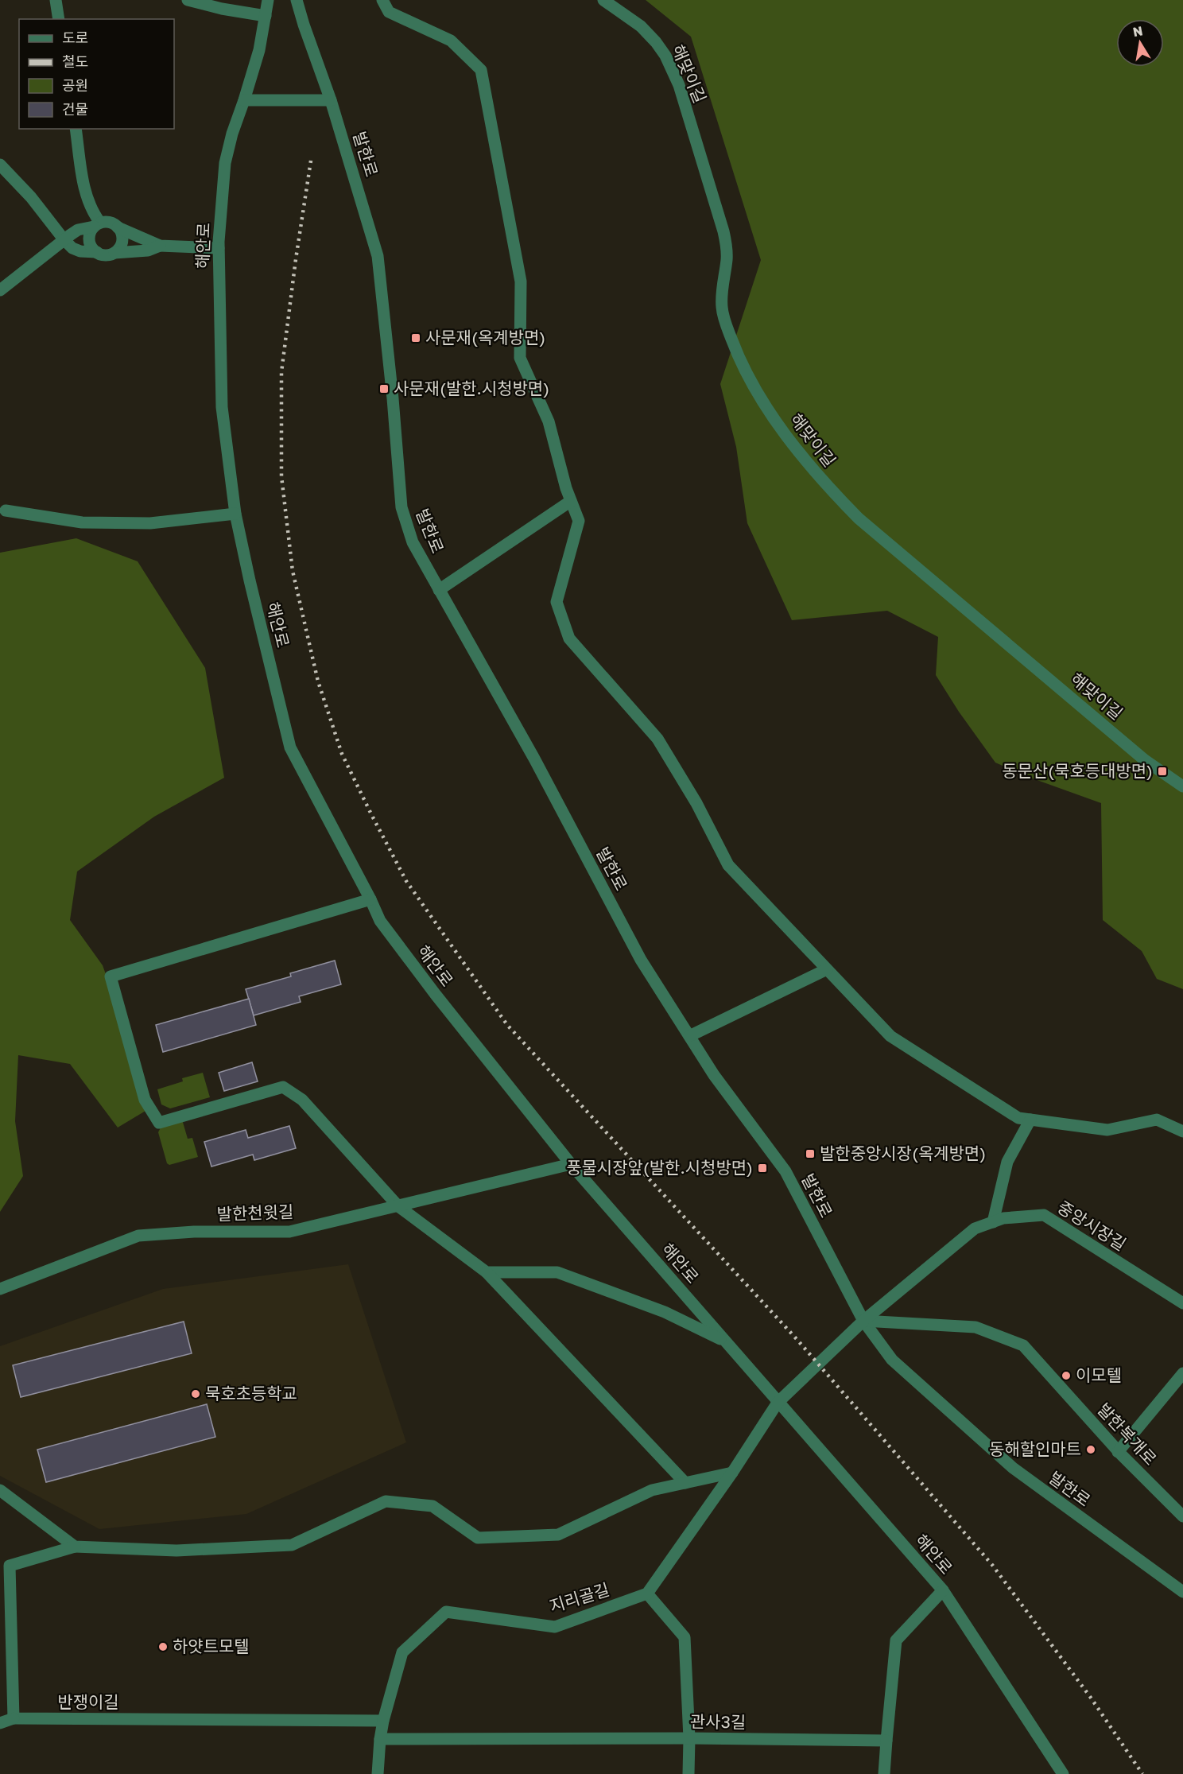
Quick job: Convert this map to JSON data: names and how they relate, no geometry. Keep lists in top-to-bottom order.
{
  "streets": {
    "street": [
      "해맞이길",
      "발한로",
      "해안로",
      "발한천윗길",
      "중앙시장길",
      "발한복개로",
      "지리골길",
      "반쟁이길",
      "관사3길"
    ]
  },
  "crossings": [
    ["발한로", "중앙시장길"],
    ["발한로", "발한복개로"],
    ["해안로", "발한천윗길"],
    ["해안로", "중앙시장길"],
    ["중앙시장길", "발한복개로"],
    ["지리골길", "반쟁이길"],
    ["지리골길", "관사3길"]
  ],
  "places": {
    "transit": [
      "사문재(옥계방면)",
      "사문재(발한.시청방면)",
      "동문산(묵호등대방면)",
      "발한중앙시장(옥계방면)",
      "풍물시장앞(발한.시청방면)"
    ],
    "other": [
      "이모텔",
      "묵호초등학교",
      "동해할인마트",
      "하얏트모텔"
    ]
  },
  "legend": [
    "도로",
    "철도",
    "공원",
    "건물"
  ],
  "north": "top"
}
